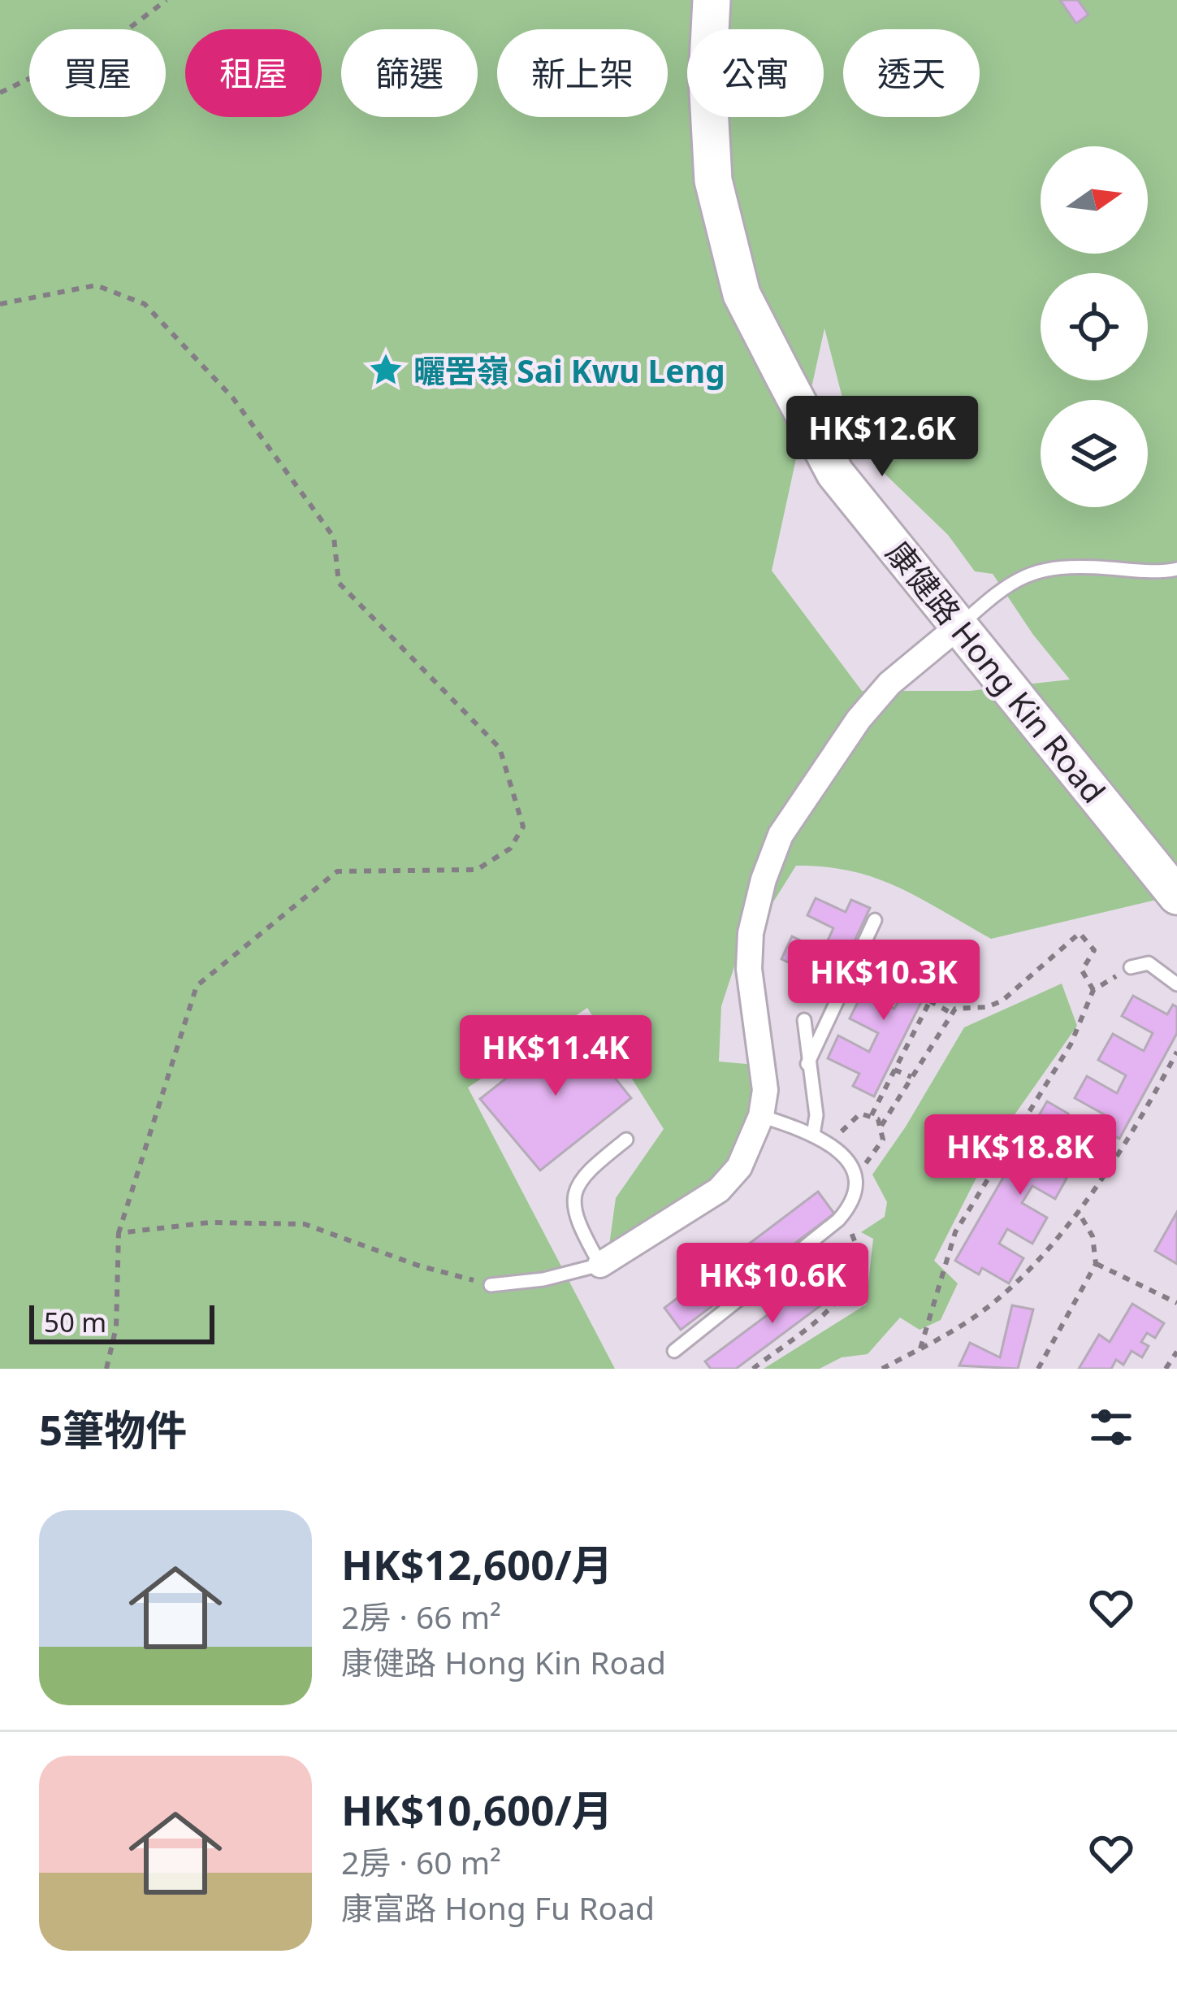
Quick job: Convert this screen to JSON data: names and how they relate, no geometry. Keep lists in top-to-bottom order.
{
  "streets": {
    "street": ["康健路 Hong Kin Road"]
  },
  "places": {
    "place": ["曬罟嶺 Sai Kwu Leng"]
  },
  "scale_bar": "50 m",
  "north": "right",
  "page": {
    "chip": [
      "買屋",
      "租屋",
      "篩選",
      "新上架",
      "公寓",
      "透天"
    ],
    "price": [
      "HK$12.6K",
      "HK$10.3K",
      "HK$11.4K",
      "HK$18.8K",
      "HK$10.6K"
    ],
    "scale": "50 m",
    "heading": "5筆物件",
    "list": [
      {
        "name": "HK$12,600/月",
        "note": "2房 · 66 m² · 康健路 Hong Kin Road"
      },
      {
        "name": "HK$10,600/月",
        "note": "2房 · 60 m² · 康富路 Hong Fu Road"
      }
    ]
  }
}
